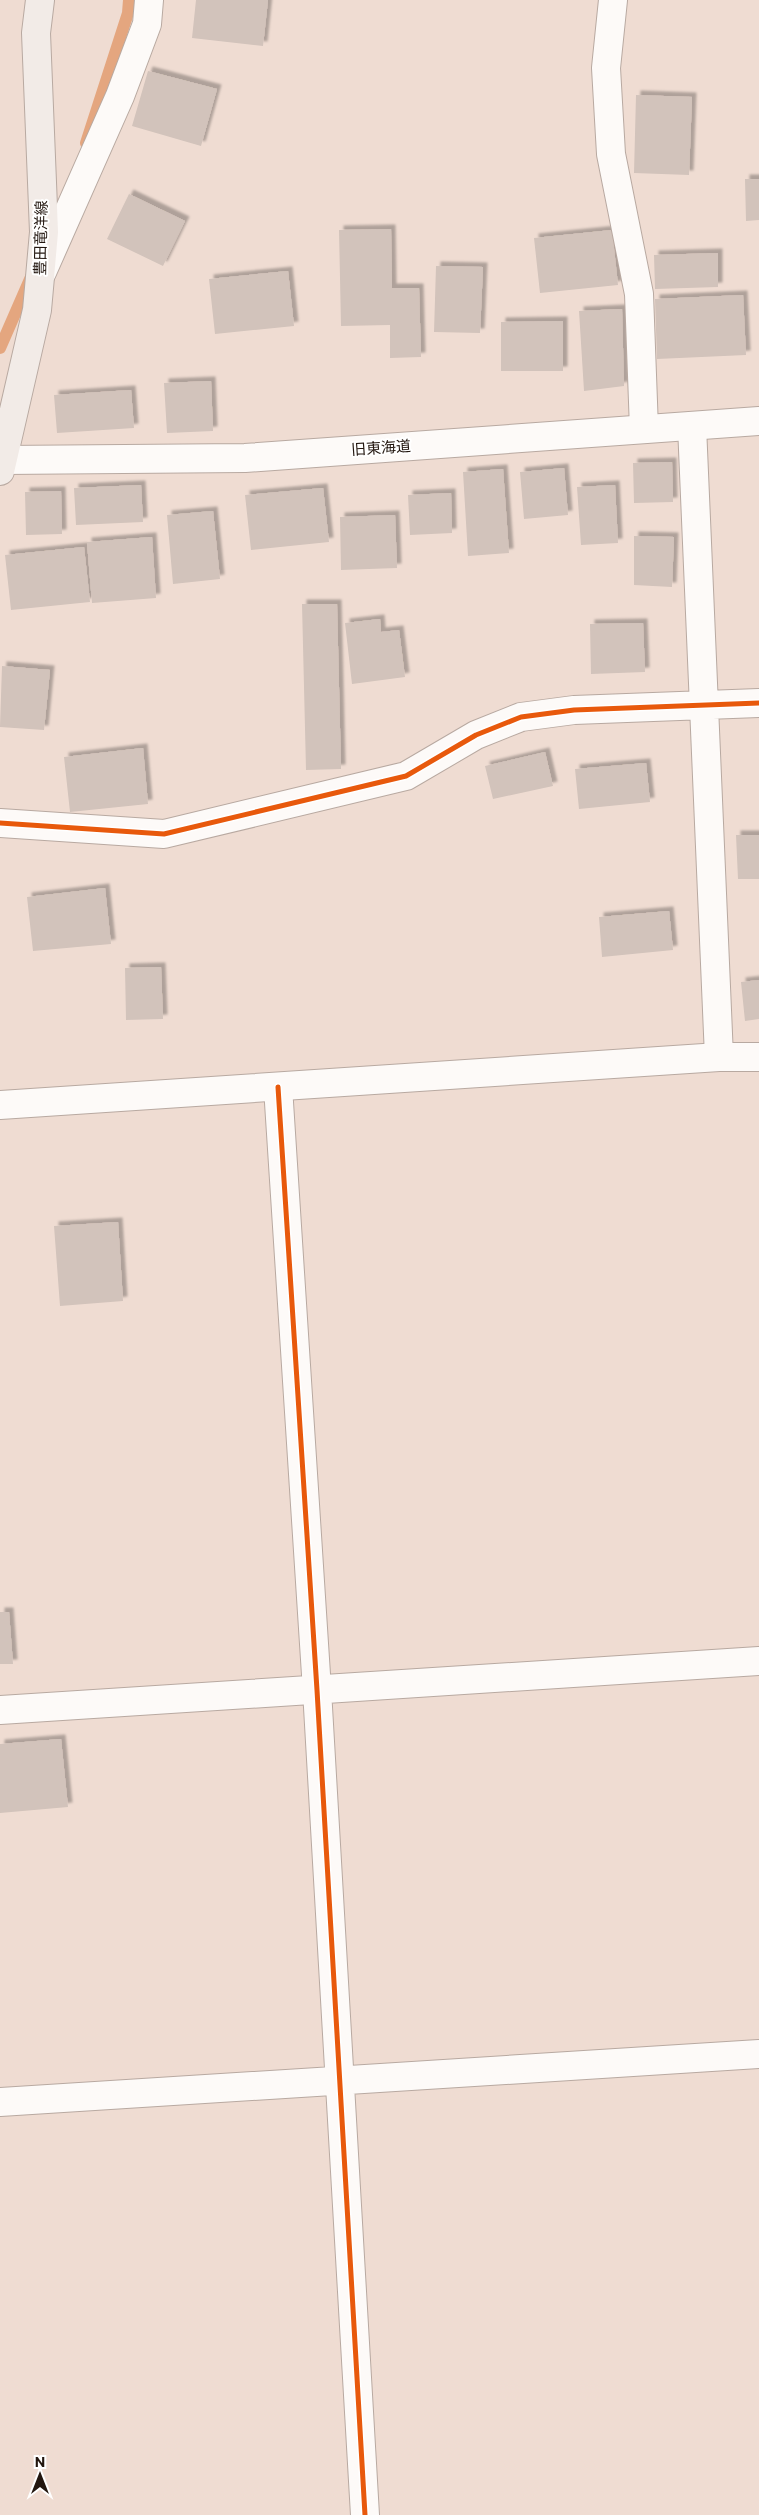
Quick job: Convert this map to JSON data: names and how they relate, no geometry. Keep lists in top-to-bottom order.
{
  "streets": {
    "main road": ["豊田竜洋線"],
    "street": ["旧東海道"]
  },
  "crossings": [
    ["豊田竜洋線", "旧東海道"]
  ],
  "north": "top"
}
